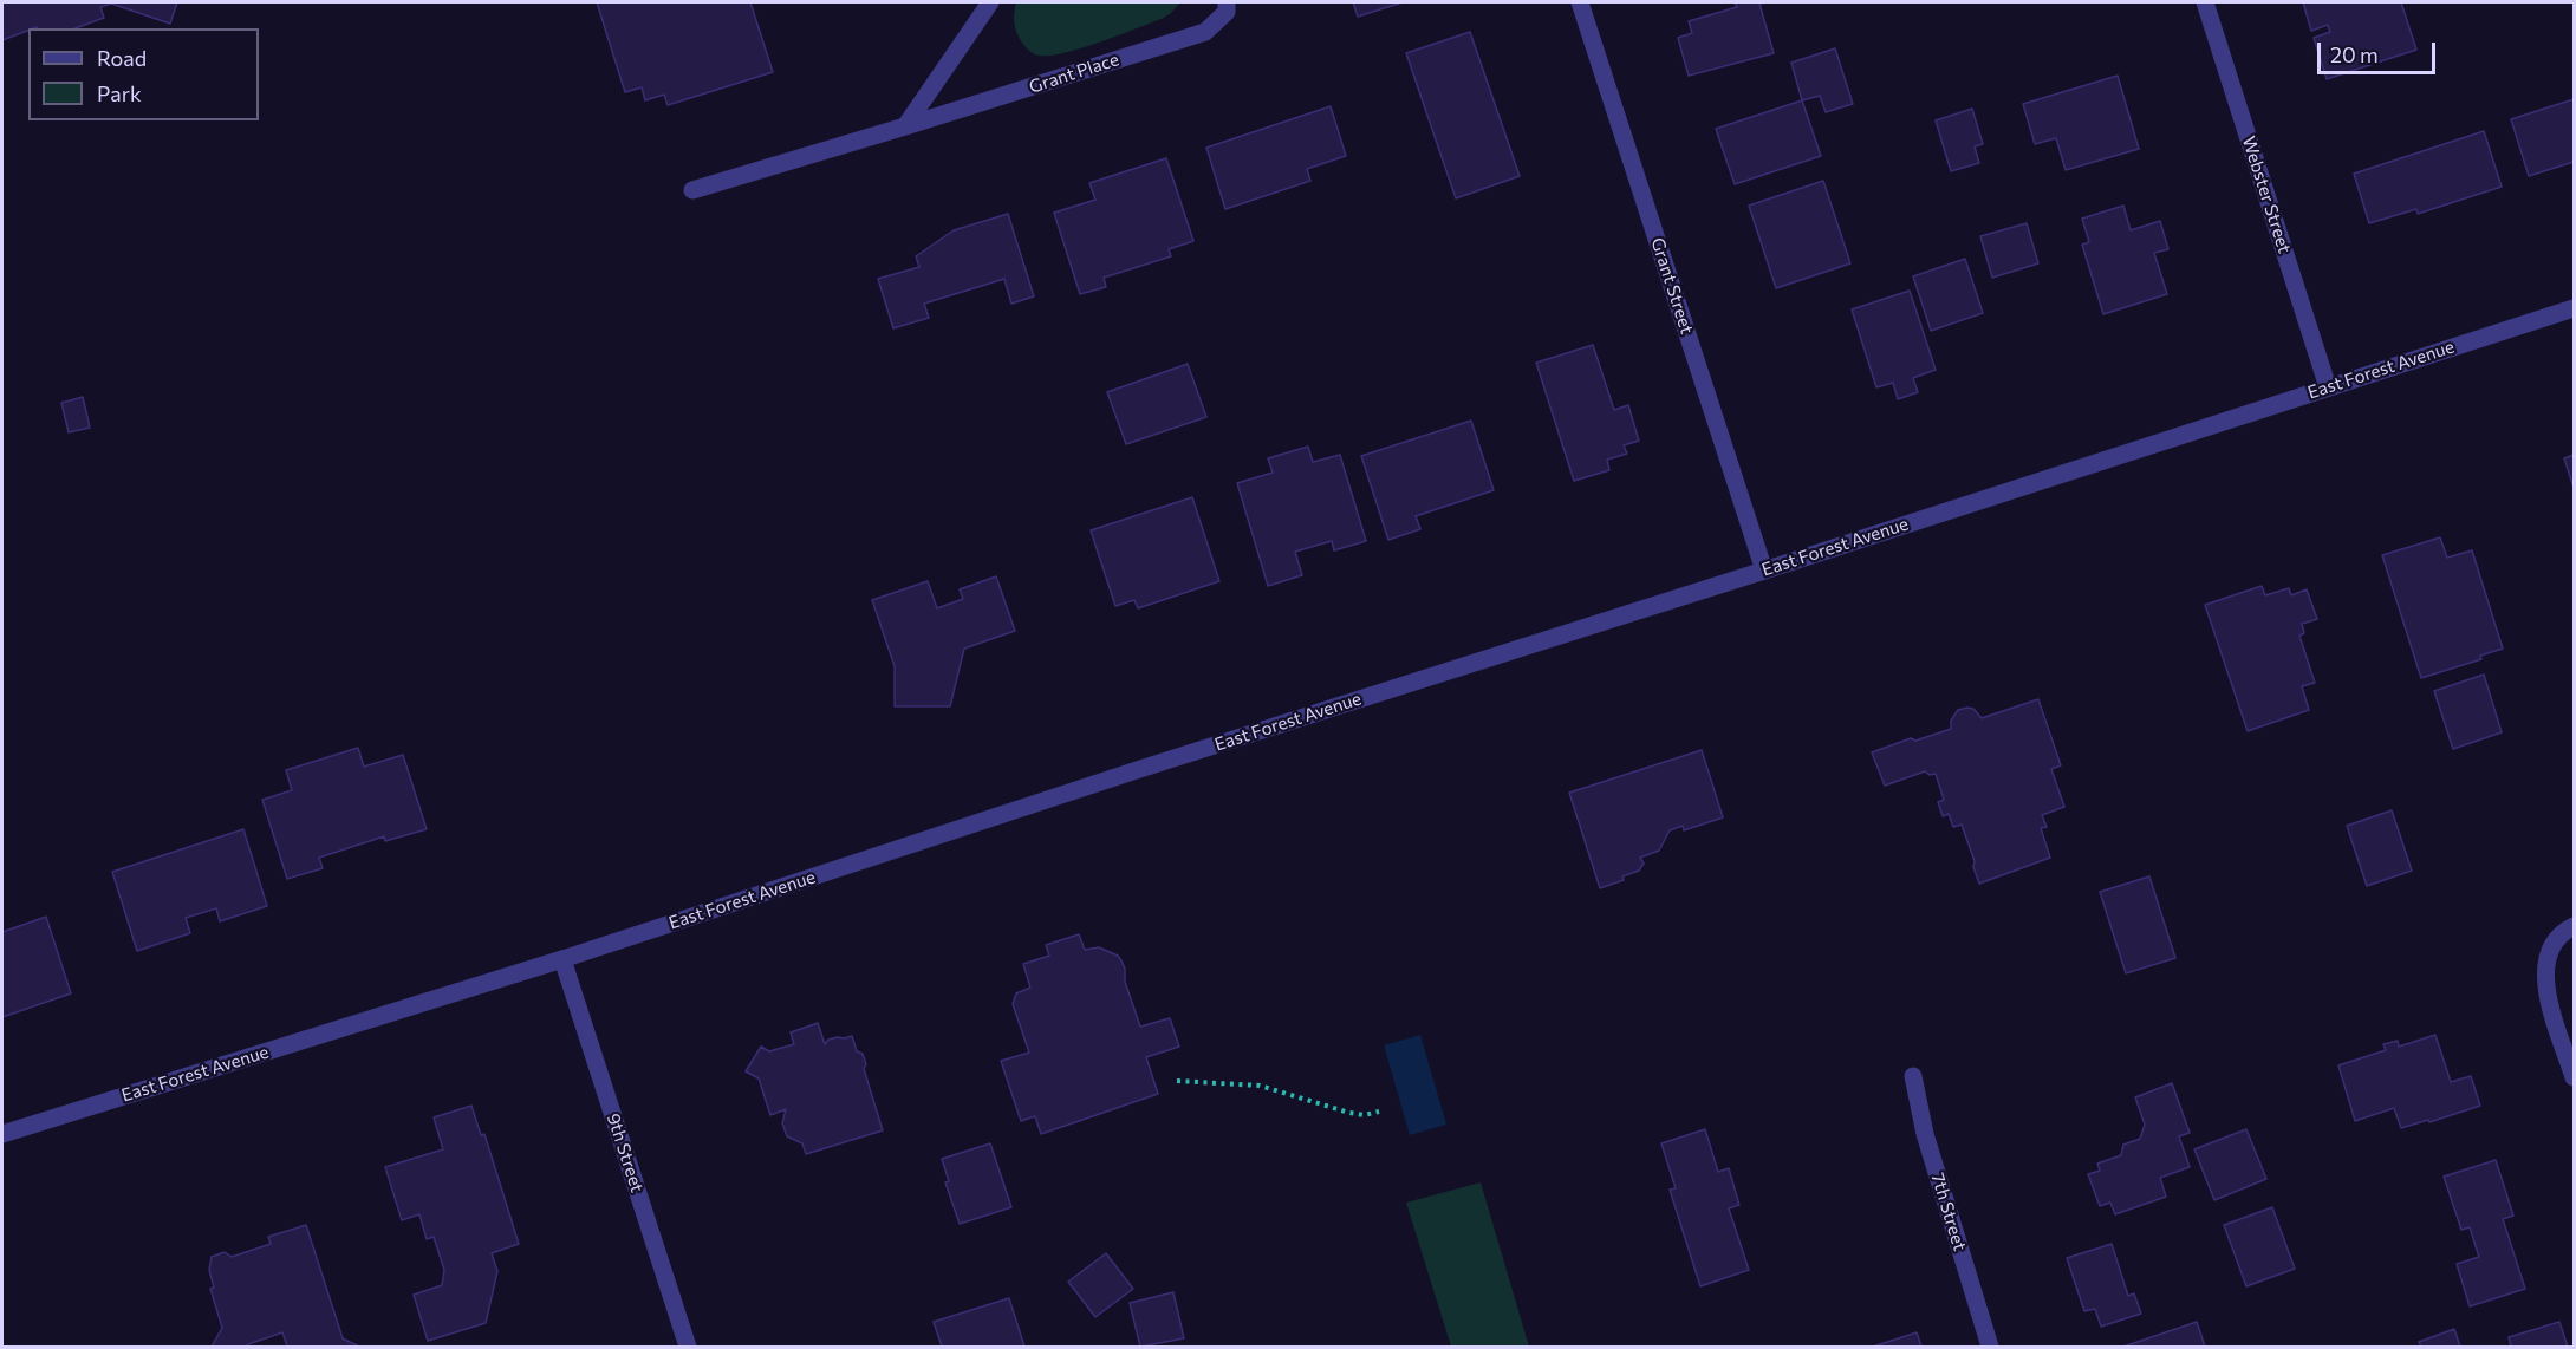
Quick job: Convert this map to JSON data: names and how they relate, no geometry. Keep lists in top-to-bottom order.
{
  "streets": {
    "street": [
      "Grant Place",
      "Webster Street",
      "Grant Street",
      "East Forest Avenue",
      "9th Street",
      "7th Street"
    ]
  },
  "crossings": [
    ["Webster Street", "East Forest Avenue"],
    ["Grant Street", "East Forest Avenue"],
    ["East Forest Avenue", "9th Street"]
  ],
  "legend": ["Road", "Park"],
  "scale_bar": "20 m"
}
